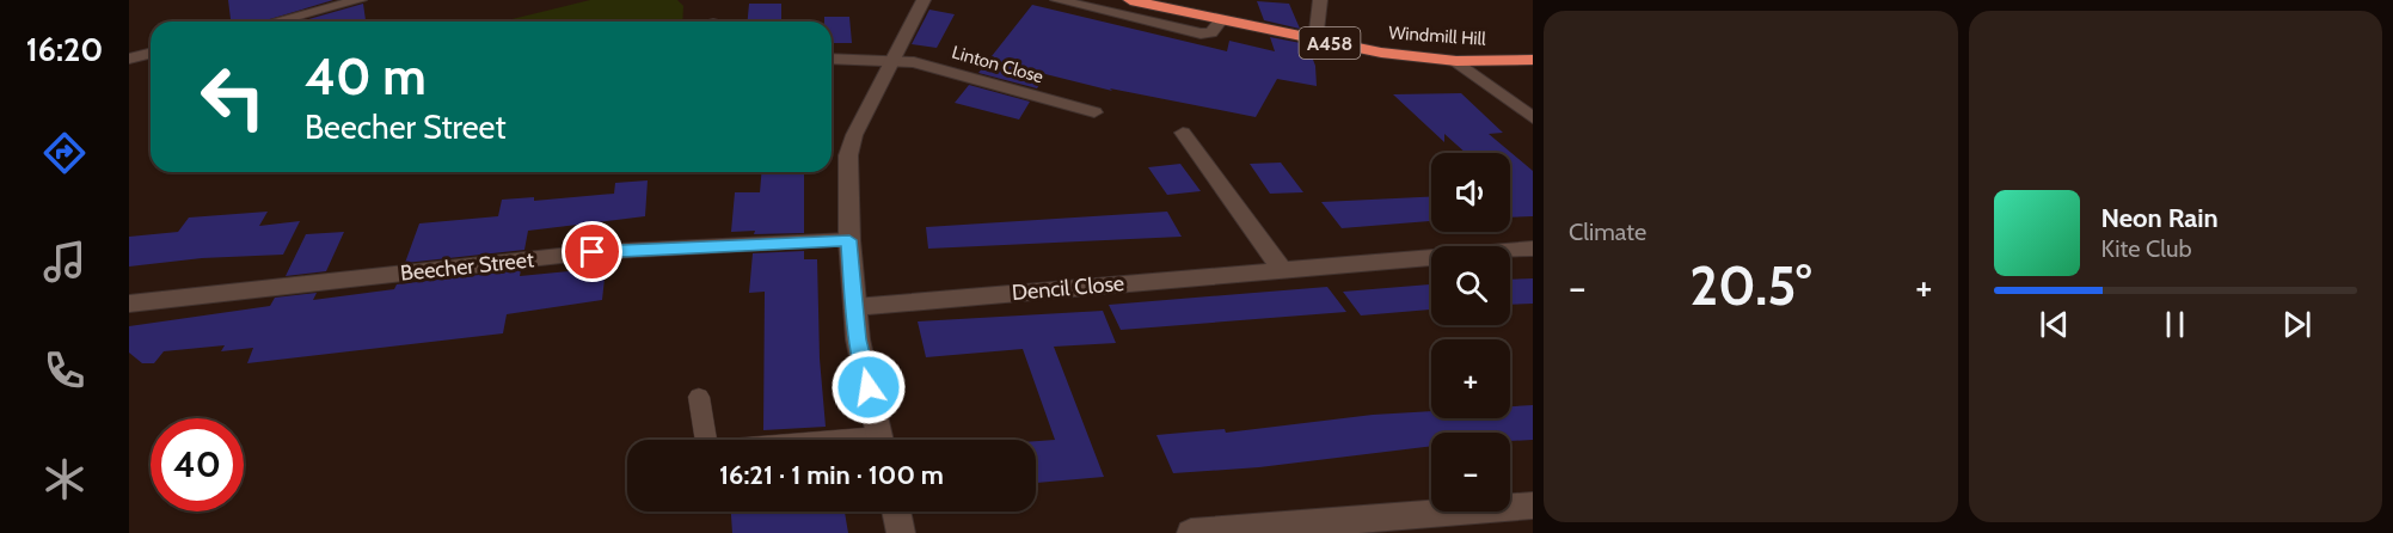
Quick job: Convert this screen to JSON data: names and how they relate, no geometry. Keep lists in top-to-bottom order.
{
  "streets": {
    "highway": ["Windmill Hill", "A458"],
    "street": ["Linton Close", "Beecher Street", "Dencil Close"]
  },
  "page": {
    "tabs": "16:20",
    "tile": "Climate",
    "turn": ["40 m", "Beecher Street"],
    "map_buttons": ["+", "−"],
    "song": ["Neon Rain", "Kite Club"],
    "heat": ["−", "20.5°", "+"],
    "limit": "40",
    "trip": "16:21 · 1 min · 100 m"
  }
}
